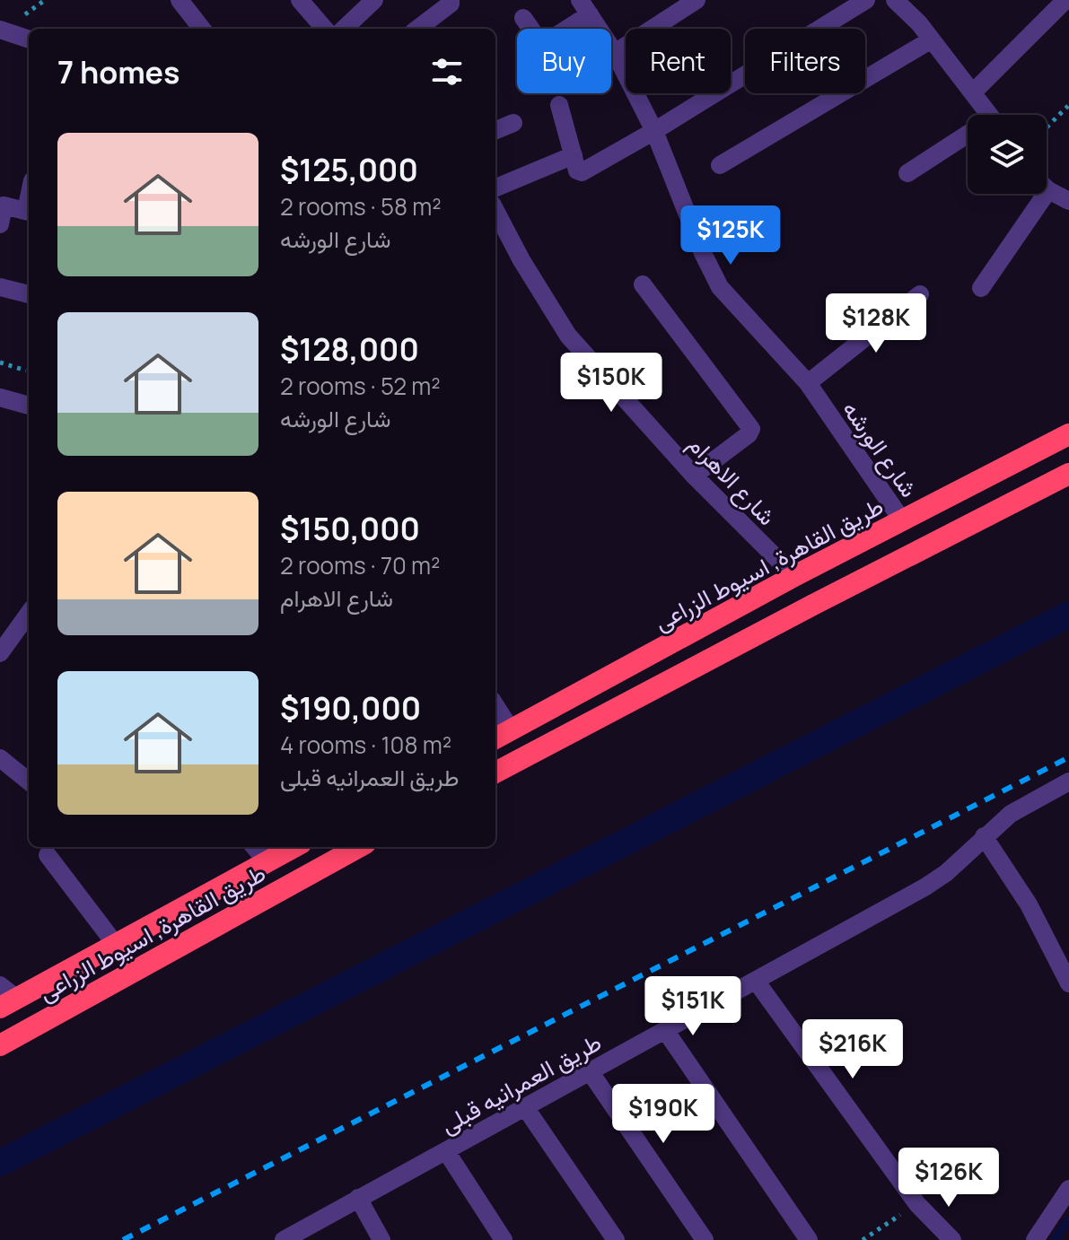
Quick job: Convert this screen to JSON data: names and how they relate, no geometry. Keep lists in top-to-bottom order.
{
  "streets": {
    "highway": ["طريق القاهرة, اسيوط الزراعى"],
    "street": ["شارع الورشه", "شارع الاهرام", "طريق العمرانيه قبلى"]
  },
  "crossings": [
    ["شارع الورشه", "طريق القاهرة, اسيوط الزراعى"],
    ["شارع الاهرام", "طريق القاهرة, اسيوط الزراعى"]
  ],
  "page": {
    "chip": ["Buy", "Rent", "Filters"],
    "heading": "7 homes",
    "list": [
      {
        "name": "$125,000",
        "note": "2 rooms · 58 m² · شارع الورشه"
      },
      {
        "name": "$128,000",
        "note": "2 rooms · 52 m² · شارع الورشه"
      },
      {
        "name": "$150,000",
        "note": "2 rooms · 70 m² · شارع الاهرام"
      },
      {
        "name": "$190,000",
        "note": "4 rooms · 108 m² · طريق العمرانيه قبلى"
      }
    ],
    "price": [
      "$125K",
      "$128K",
      "$150K",
      "$151K",
      "$216K",
      "$190K",
      "$126K"
    ]
  }
}
